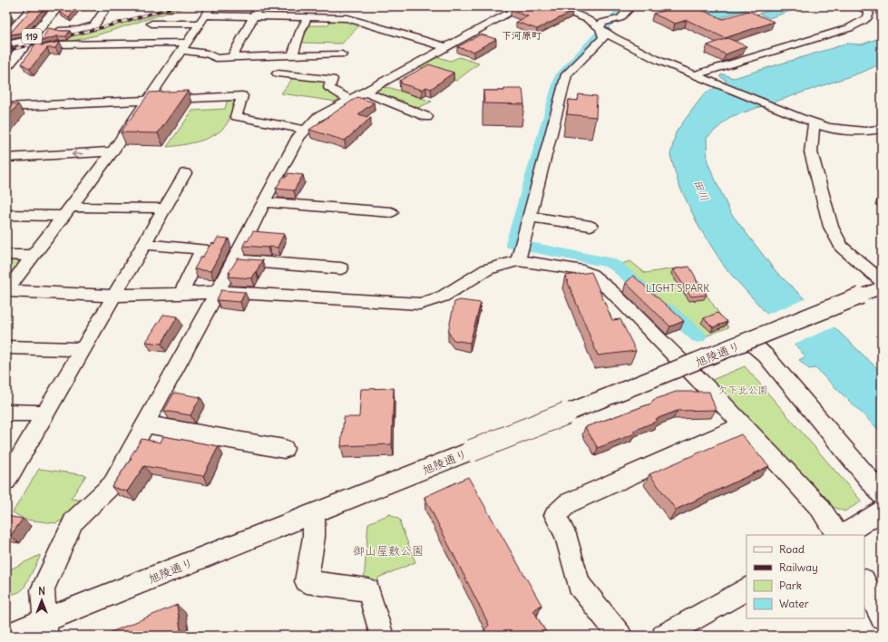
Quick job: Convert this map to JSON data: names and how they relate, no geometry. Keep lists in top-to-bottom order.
{
  "streets": {
    "highway": ["119"],
    "street": ["旭陵通り"]
  },
  "districts": ["下河原町"],
  "water": ["田川"],
  "parks": ["LIGHT'S PARK", "欠下北公園", "御山屋敷公園"],
  "legend": [
    "Road",
    "Railway",
    "Park",
    "Water"
  ],
  "north": "top"
}
